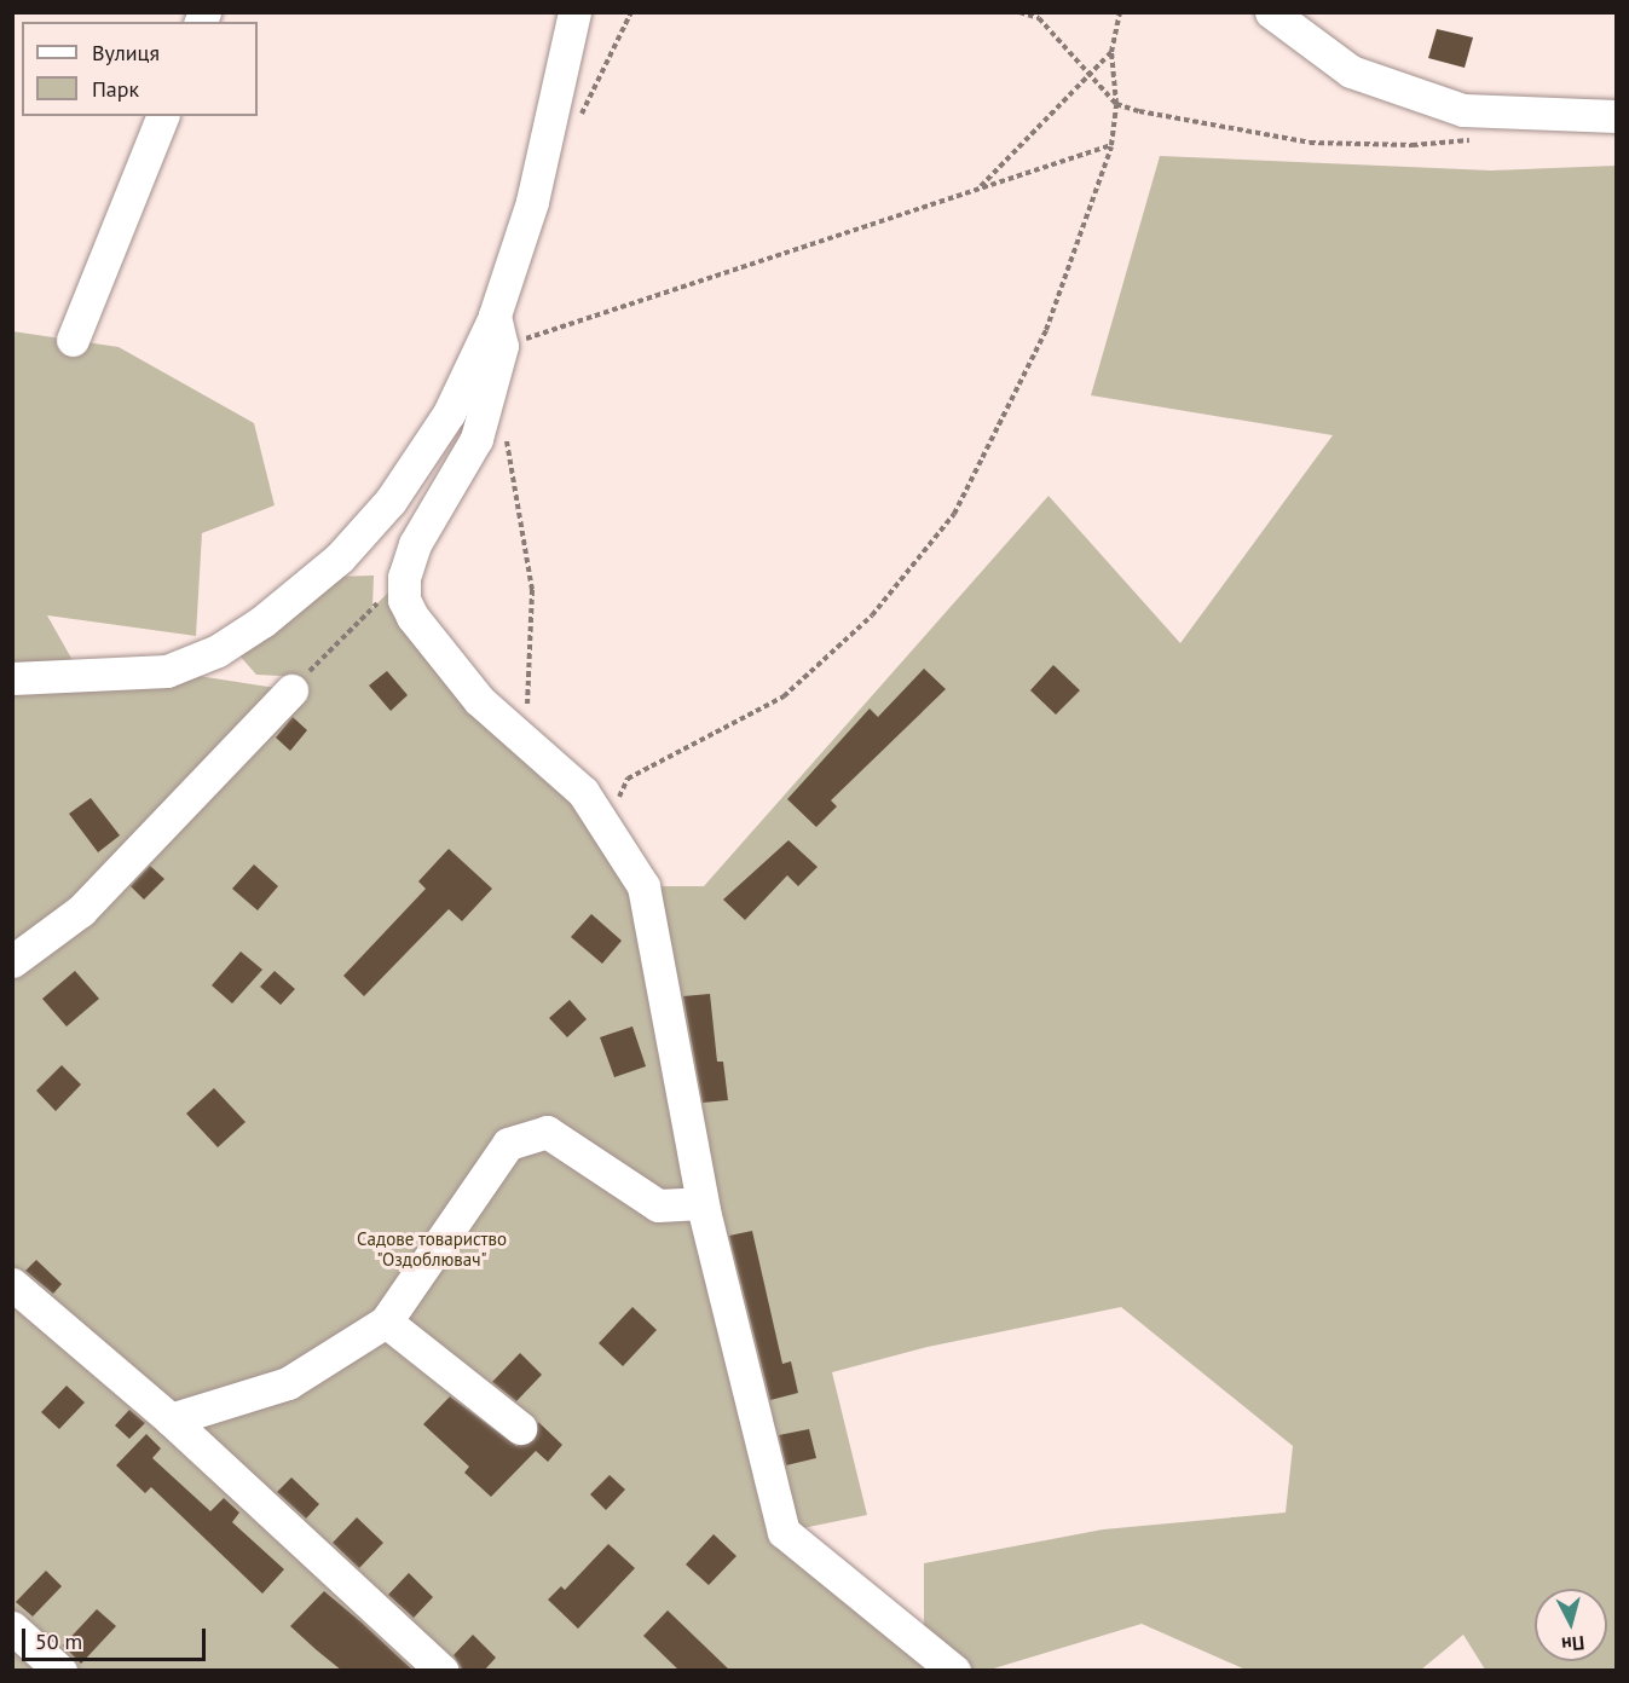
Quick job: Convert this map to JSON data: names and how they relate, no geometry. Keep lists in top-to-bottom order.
{
  "parks": ["Садове товариство \"Оздоблювач\""],
  "legend": ["Вулиця", "Парк"],
  "scale_bar": "50 m",
  "north": "bottom"
}
